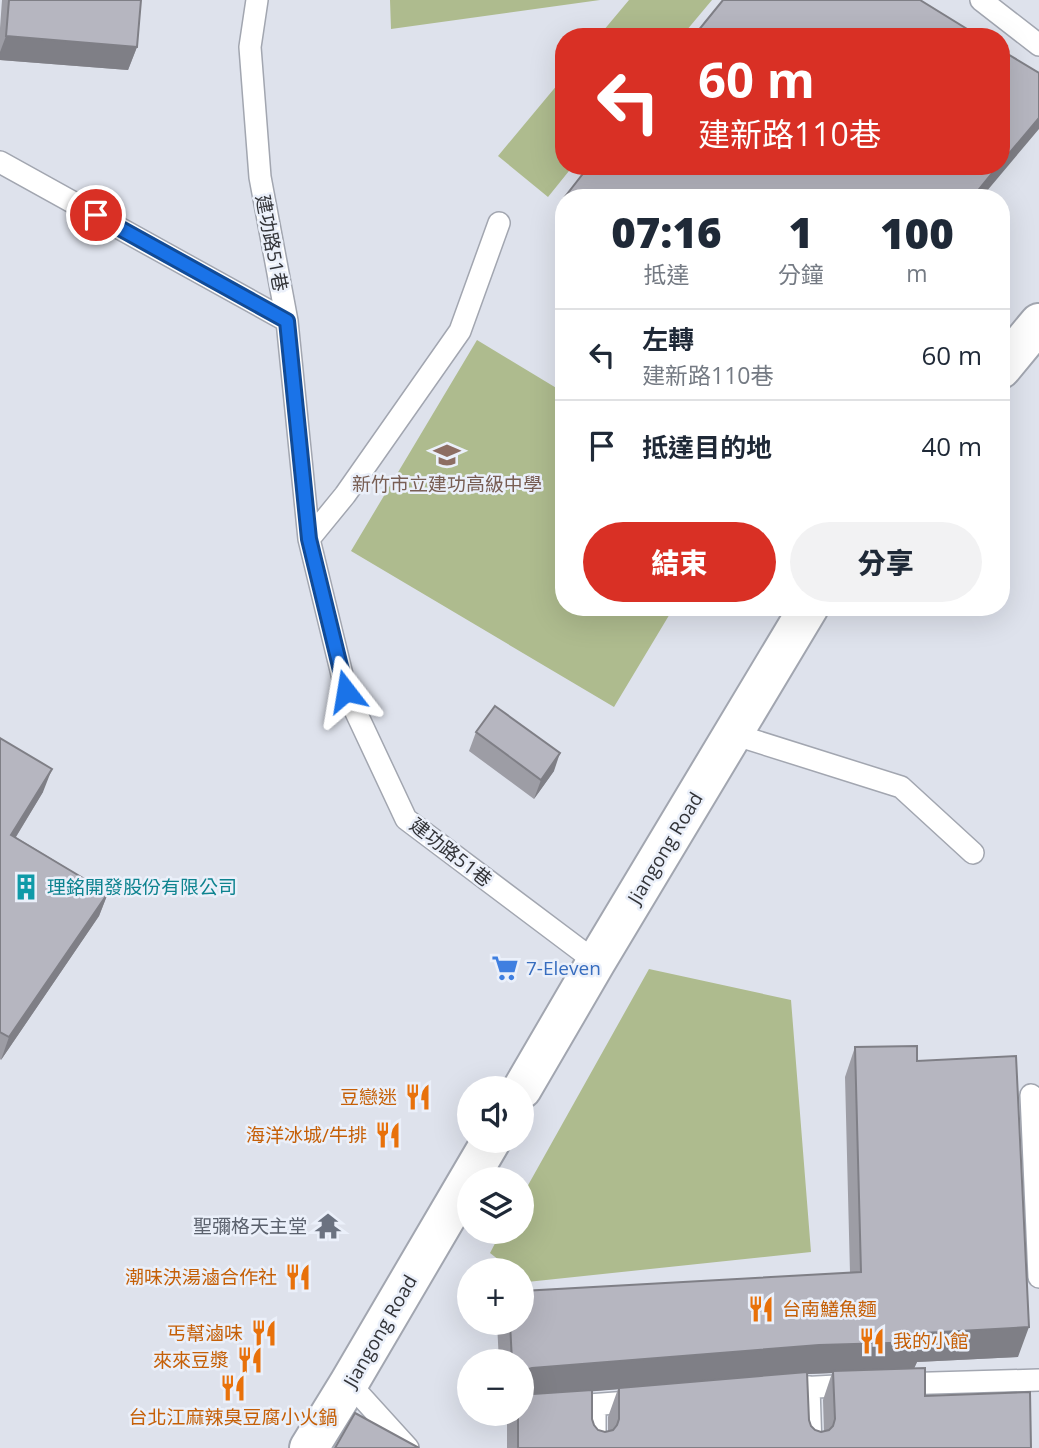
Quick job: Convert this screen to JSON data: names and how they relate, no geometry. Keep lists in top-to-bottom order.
{
  "streets": {
    "street": ["Jiangong Road"],
    "lane": ["建功路51巷"]
  },
  "crossings": [
    ["建功路51巷", "Jiangong Road"]
  ],
  "places": {
    "school or university": ["新竹市立建功高級中學"],
    "building": ["理銘開發股份有限公司"],
    "supermarket": ["7-Eleven"],
    "restaurant": [
      "豆戀迷",
      "海洋冰城/牛排",
      "潮味決湯滷合作社",
      "台南鱔魚麵",
      "丐幫滷味",
      "我的小館",
      "來來豆漿",
      "台北江麻辣臭豆腐小火鍋"
    ],
    "temple": ["聖彌格天主堂"]
  },
  "page": {
    "turn": ["60 m", "建新路110巷"],
    "eta": [
      "07:16",
      "抵達",
      "1",
      "分鐘",
      "100",
      "m"
    ],
    "list": [
      {
        "name": "左轉",
        "note": "建新路110巷",
        "value": "60 m"
      },
      {
        "name": "抵達目的地",
        "value": "40 m"
      }
    ],
    "buttons": ["結束", "分享"],
    "map_buttons": ["+", "−"]
  }
}
